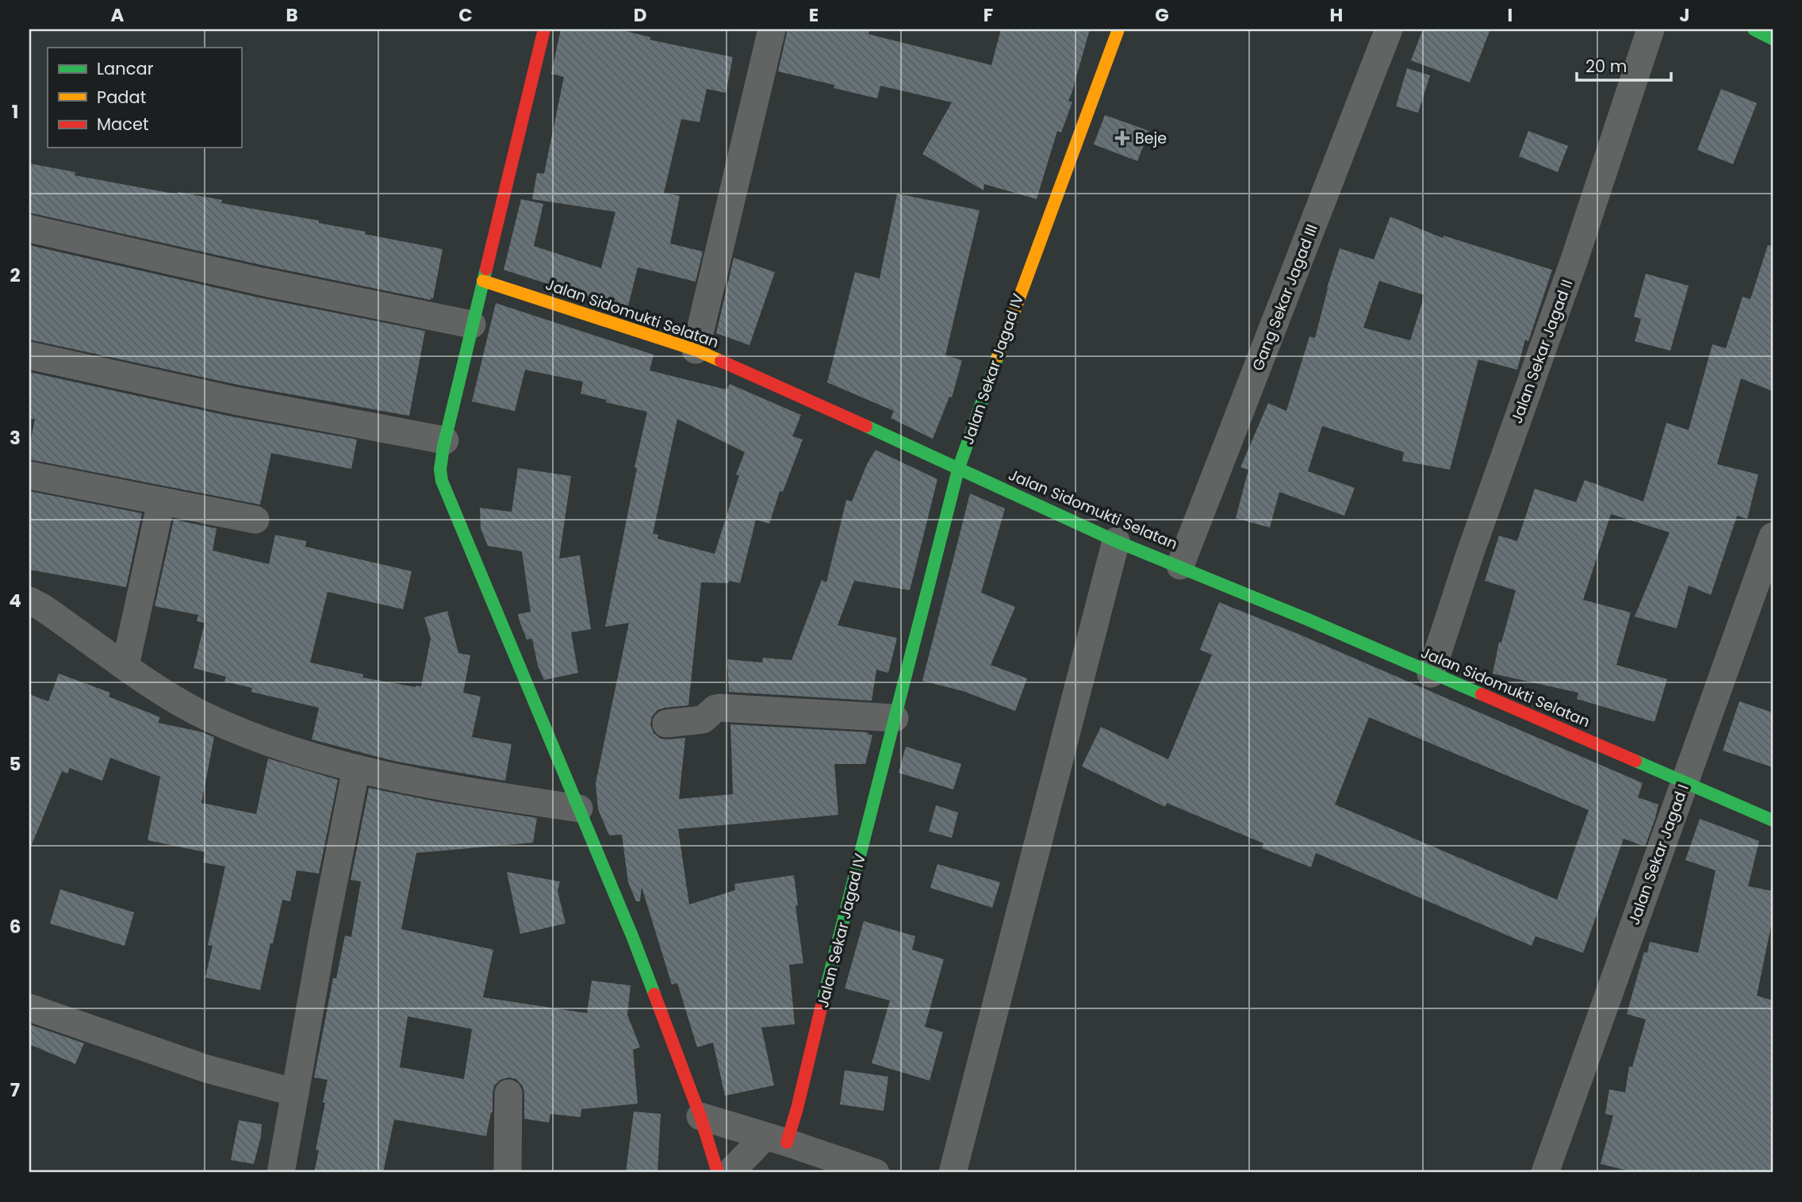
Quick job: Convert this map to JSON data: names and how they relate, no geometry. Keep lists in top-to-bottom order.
{
  "streets": {
    "street": [
      "Gang Sekar Jagad III",
      "Jalan Sidomukti Selatan",
      "Jalan Sekar Jagad II",
      "Jalan Sekar Jagad IV",
      "Jalan Sekar Jagad I"
    ]
  },
  "crossings": [
    ["Gang Sekar Jagad III", "Jalan Sidomukti Selatan"],
    ["Jalan Sidomukti Selatan", "Jalan Sekar Jagad II"],
    ["Jalan Sidomukti Selatan", "Jalan Sekar Jagad IV"],
    ["Jalan Sidomukti Selatan", "Jalan Sekar Jagad I"]
  ],
  "places": {
    "health": ["Beje"]
  },
  "legend": ["Lancar", "Padat", "Macet"],
  "scale_bar": "20 m",
  "grid": {
    "columns": [
      "A",
      "B",
      "C",
      "D",
      "E",
      "F",
      "G",
      "H",
      "I",
      "J"
    ],
    "rows": [
      "1",
      "2",
      "3",
      "4",
      "5",
      "6",
      "7"
    ]
  }
}
